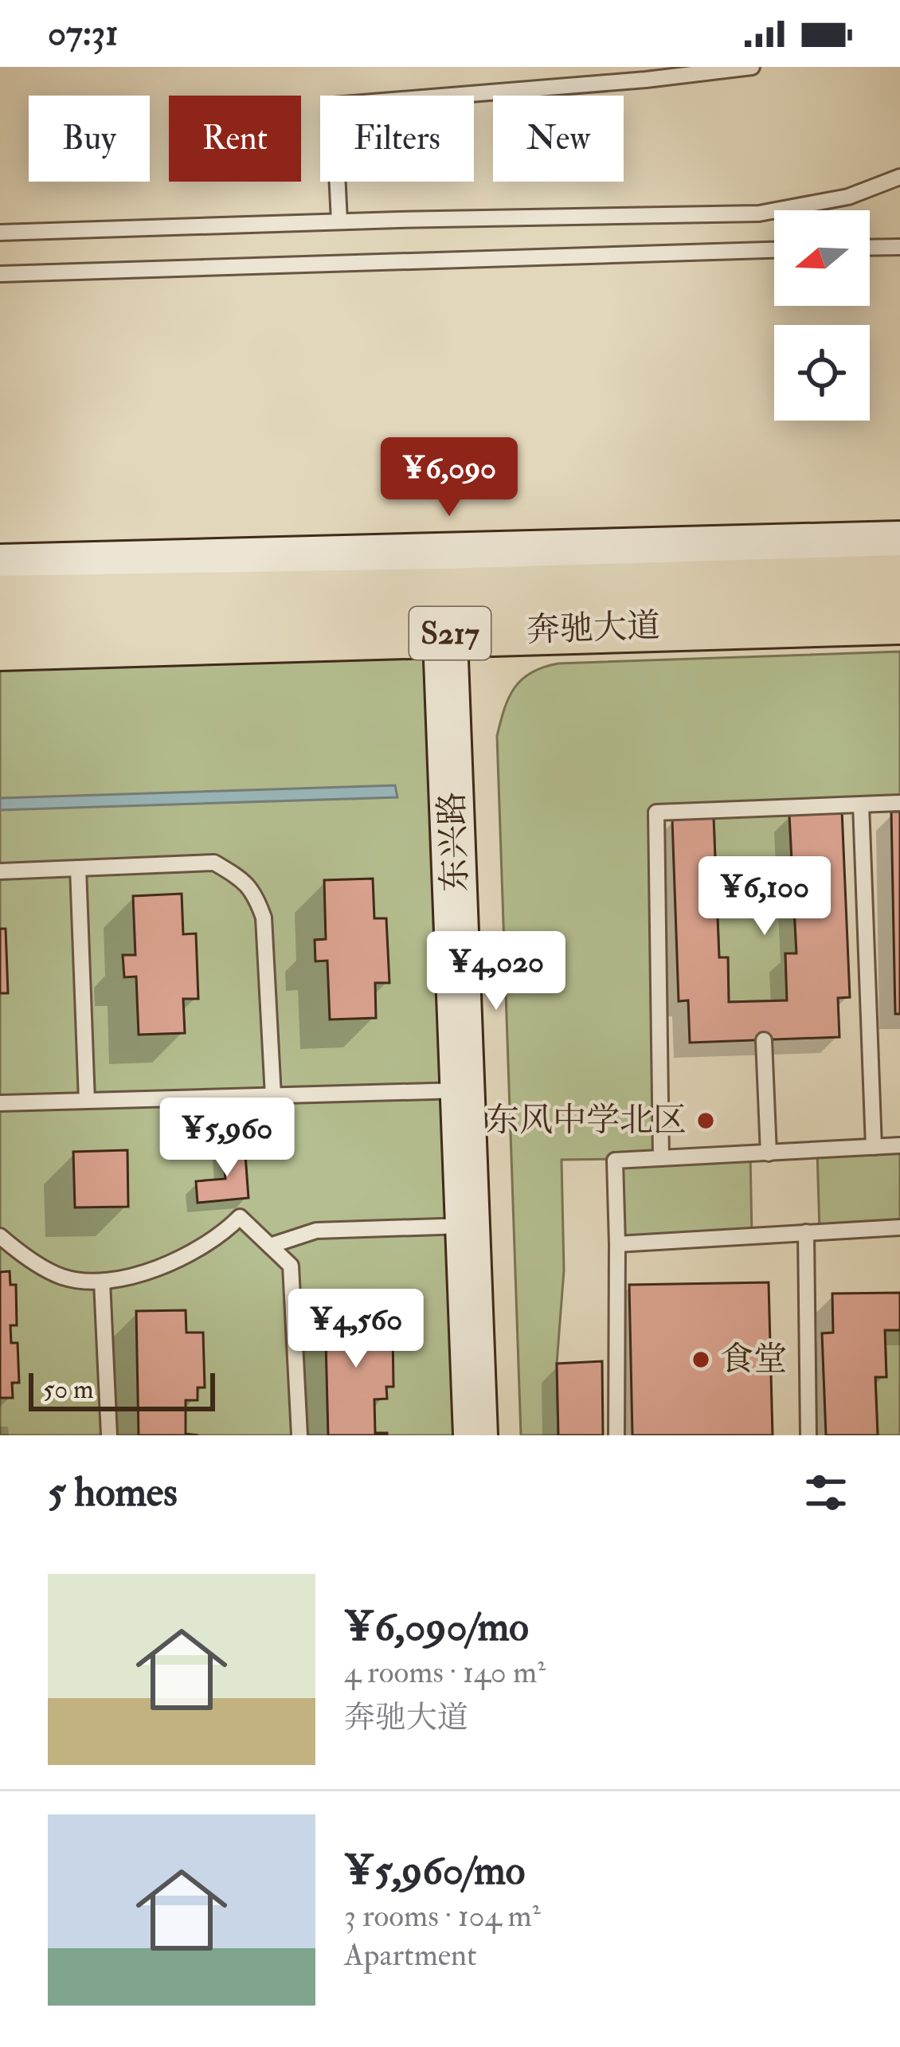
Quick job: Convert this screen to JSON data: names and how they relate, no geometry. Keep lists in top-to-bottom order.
{
  "streets": {
    "main road": ["奔驰大道", "S217"],
    "street": ["东兴路"]
  },
  "crossings": [
    ["奔驰大道", "东兴路"]
  ],
  "places": ["东风中学北区", "食堂"],
  "scale_bar": "50 m",
  "north": "left",
  "page": {
    "status": "07:31",
    "chip": [
      "Buy",
      "Rent",
      "Filters",
      "New"
    ],
    "price": [
      "¥6,090",
      "¥6,100",
      "¥4,020",
      "¥5,960",
      "¥4,560"
    ],
    "scale": "50 m",
    "heading": "5 homes",
    "list": [
      {
        "name": "¥6,090/mo",
        "note": "4 rooms · 140 m² · 奔驰大道"
      },
      {
        "name": "¥5,960/mo",
        "note": "3 rooms · 104 m² · Apartment"
      }
    ]
  }
}
